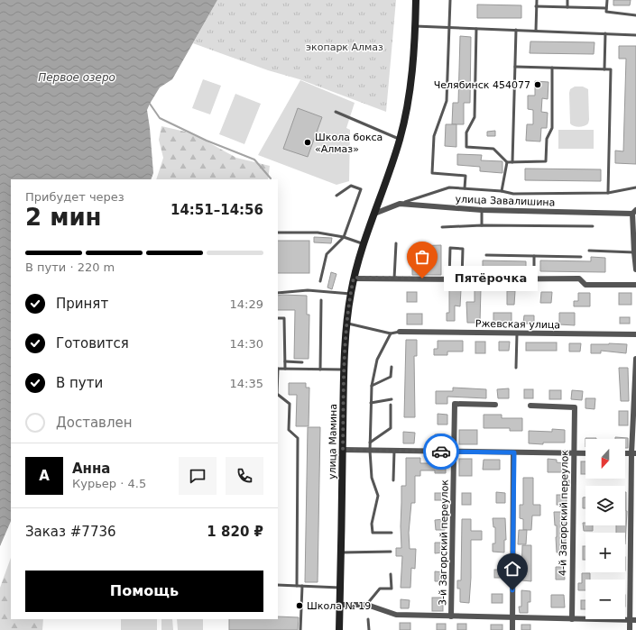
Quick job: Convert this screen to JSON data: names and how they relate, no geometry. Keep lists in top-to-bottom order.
{
  "streets": {
    "main road": ["улица Мамина"],
    "street": [
      "улица Завалишина",
      "Ржевская улица",
      "4-й Загорский переулок",
      "3-й Загорский переулок"
    ]
  },
  "crossings": [
    ["улица Завалишина", "улица Мамина"]
  ],
  "water": ["Первое озеро"],
  "parks": ["экопарк Алмаз"],
  "places": [
    "Челябинск 454077",
    "Школа бокса «Алмаз»",
    "Пятёрочка",
    "Школа № 19"
  ],
  "north": "bottom",
  "page": {
    "heading": ["2 мин", "Прибудет через", "14:51–14:56"],
    "panel": [
      "Анна",
      "Курьер · 4.5",
      "Заказ #7736",
      "1 820 ₽"
    ],
    "bar": "В пути · 220 m",
    "bubble": "Пятёрочка",
    "list": [
      ["Принят", "14:29"],
      ["Готовится", "14:30"],
      ["В пути", "14:35"],
      "Доставлен"
    ],
    "map_buttons": ["+", "−"],
    "round": "А",
    "buttons": "Помощь"
  }
}
